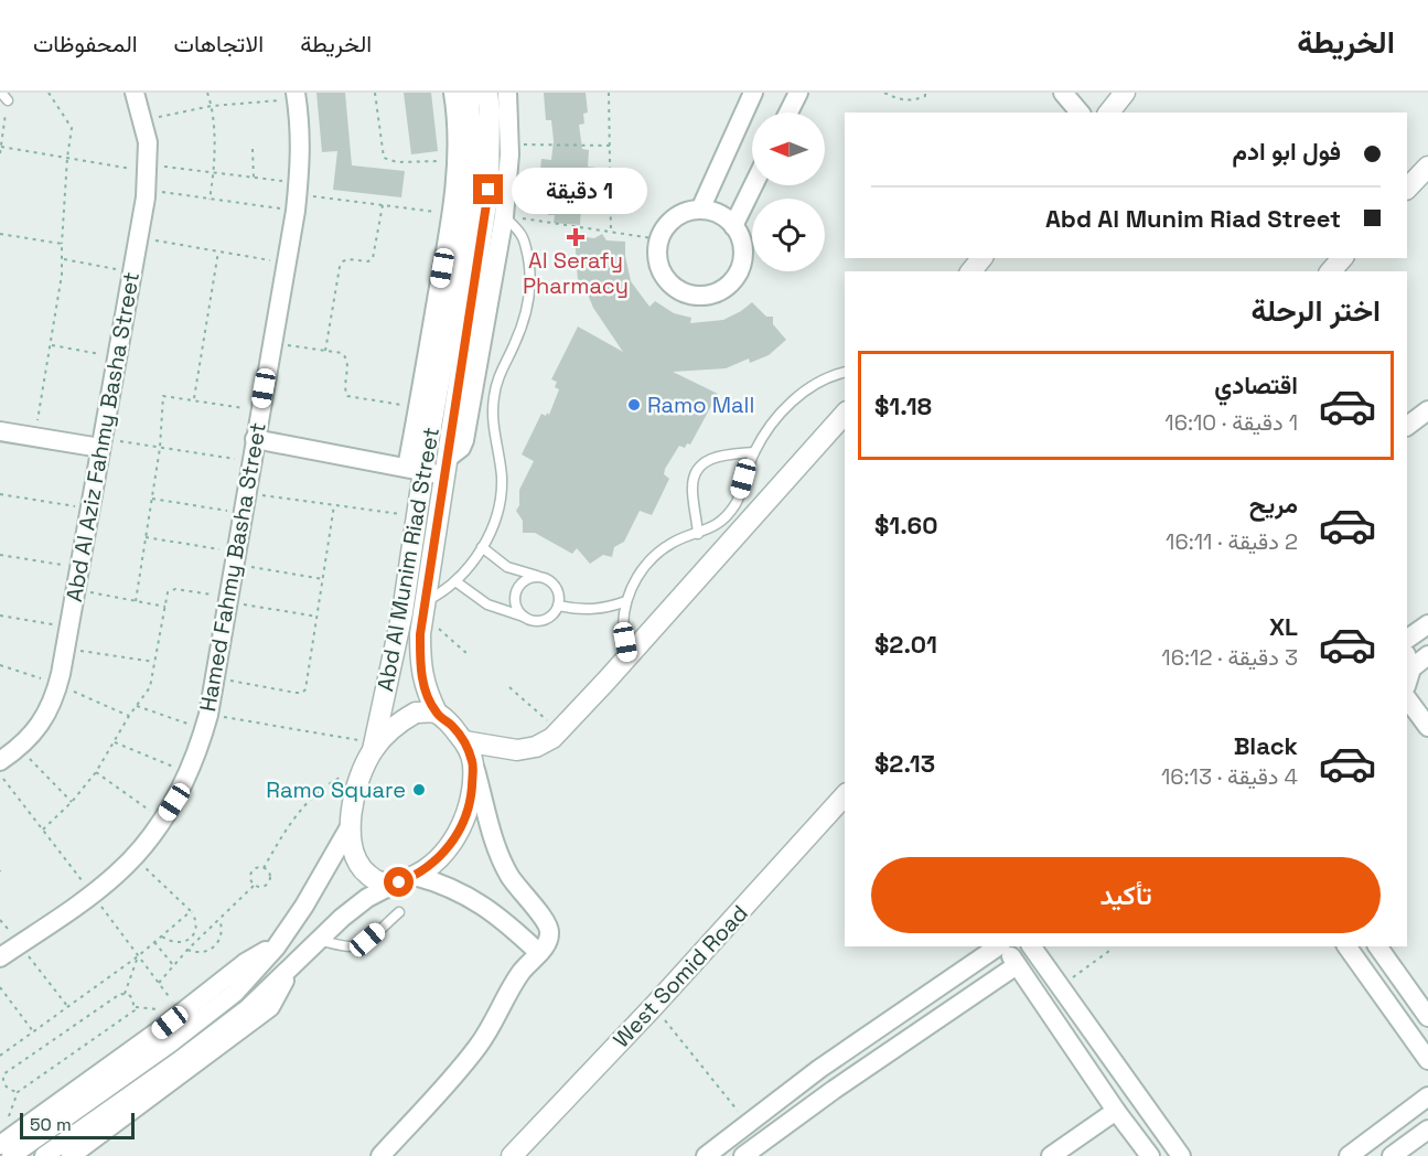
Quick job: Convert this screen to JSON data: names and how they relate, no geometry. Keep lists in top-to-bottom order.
{
  "streets": {
    "street": [
      "Abd Al Aziz Fahmy Basha Street",
      "Abd Al Munim Riad Street",
      "Hamed Fahmy Basha Street",
      "West Somid Road"
    ]
  },
  "places": {
    "health": ["Al Serafy Pharmacy"],
    "other": ["Ramo Mall", "Ramo Square"]
  },
  "scale_bar": "50 m",
  "north": "left",
  "page": {
    "header": "الخريطة",
    "nav": ["الخريطة", "الاتجاهات", "المحفوظات"],
    "banner": ["فول ابو ادم", "Abd Al Munim Riad Street"],
    "bubble": "1 دقيقة",
    "heading": "اختر الرحلة",
    "list": [
      {
        "name": "اقتصادي",
        "note": "1 دقيقة · 16:10",
        "value": "$1.18"
      },
      {
        "name": "مريح",
        "note": "2 دقيقة · 16:11",
        "value": "$1.60"
      },
      {
        "name": "XL",
        "note": "3 دقيقة · 16:12",
        "value": "$2.01"
      },
      {
        "name": "Black",
        "note": "4 دقيقة · 16:13",
        "value": "$2.13"
      }
    ],
    "buttons": "تأكيد",
    "scale": "50 m"
  }
}
